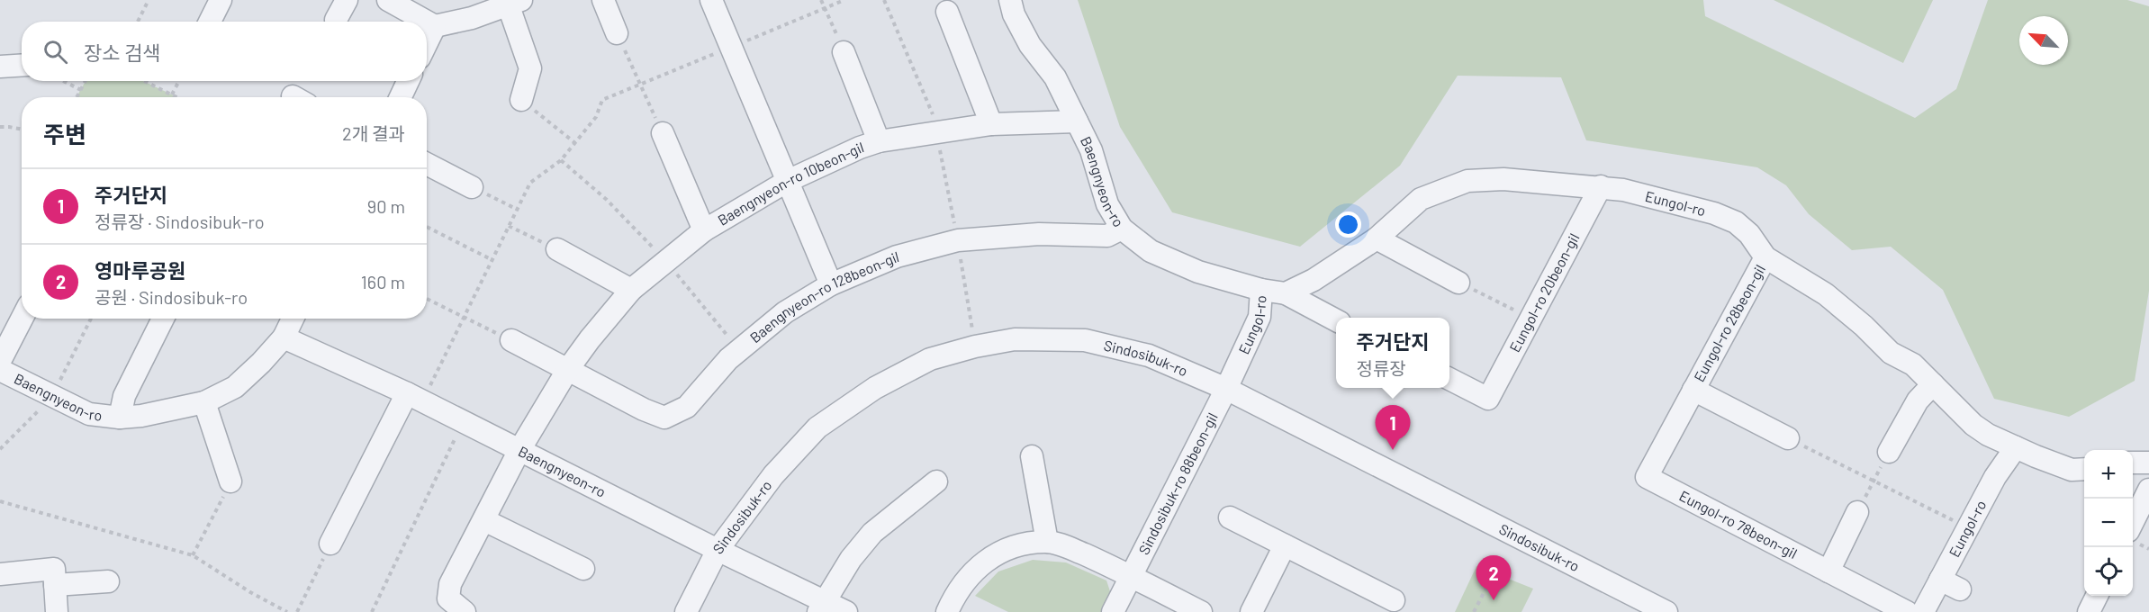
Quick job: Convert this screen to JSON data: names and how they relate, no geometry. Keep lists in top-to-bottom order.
{
  "streets": {
    "street": [
      "Baengnyeon-ro",
      "Baengnyeon-ro 10beon-gil",
      "Eungol-ro",
      "Eungol-ro 20beon-gil",
      "Baengnyeon-ro 128beon-gil",
      "Eungol-ro 28beon-gil",
      "Sindosibuk-ro",
      "Sindosibuk-ro 88beon-gil",
      "Eungol-ro 78beon-gil"
    ]
  },
  "crossings": [
    ["Baengnyeon-ro", "Baengnyeon-ro 10beon-gil"],
    ["Baengnyeon-ro", "Eungol-ro"],
    ["Baengnyeon-ro", "Baengnyeon-ro 128beon-gil"],
    ["Baengnyeon-ro", "Sindosibuk-ro"],
    ["Baengnyeon-ro 10beon-gil", "Baengnyeon-ro 128beon-gil"],
    ["Eungol-ro", "Eungol-ro 20beon-gil"],
    ["Eungol-ro", "Eungol-ro 28beon-gil"],
    ["Eungol-ro", "Sindosibuk-ro"],
    ["Eungol-ro", "Sindosibuk-ro 88beon-gil"],
    ["Eungol-ro 28beon-gil", "Eungol-ro 78beon-gil"],
    ["Sindosibuk-ro", "Sindosibuk-ro 88beon-gil"]
  ],
  "north": "top left",
  "page": {
    "search": "장소 검색",
    "heading": ["주변", "2개 결과"],
    "list": [
      {
        "mark": "1",
        "name": "주거단지",
        "note": "정류장 · Sindosibuk-ro",
        "value": "90 m"
      },
      {
        "mark": "2",
        "name": "영마루공원",
        "note": "공원 · Sindosibuk-ro",
        "value": "160 m"
      }
    ],
    "popup": ["주거단지", "정류장"],
    "pins": ["1", "2"],
    "map_buttons": ["+", "−"]
  }
}
